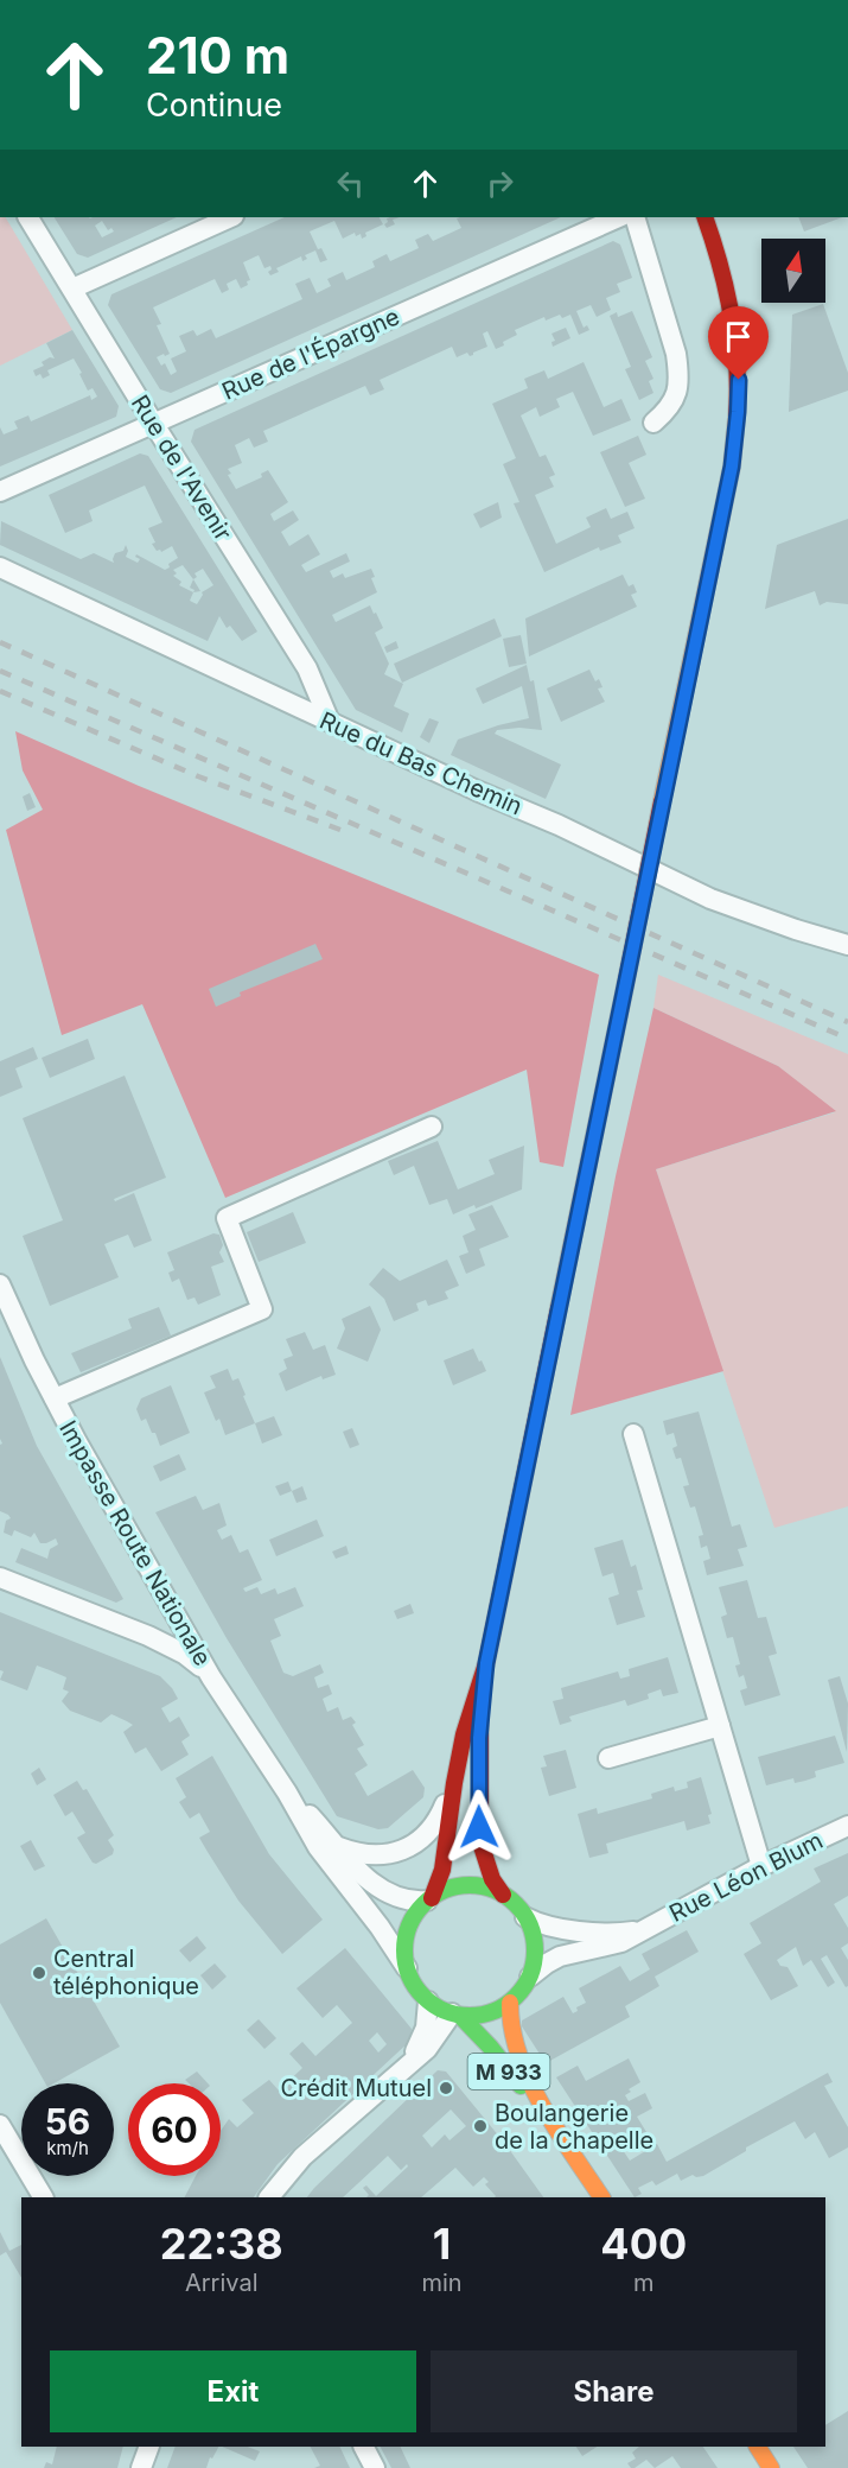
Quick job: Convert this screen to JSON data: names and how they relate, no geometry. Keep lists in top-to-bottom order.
{
  "streets": {
    "main road": ["M 933"],
    "street": [
      "Rue de l'Épargne",
      "Rue de l'Avenir",
      "Rue du Bas Chemin",
      "Impasse Route Nationale",
      "Rue Léon Blum"
    ]
  },
  "crossings": [
    ["Rue de l'Épargne", "Rue de l'Avenir"],
    ["Rue de l'Avenir", "Rue du Bas Chemin"],
    ["Impasse Route Nationale", "Rue Léon Blum"],
    ["Impasse Route Nationale", "M 933"],
    ["Rue Léon Blum", "M 933"]
  ],
  "places": ["Central téléphonique", "Crédit Mutuel", "Boulangerie de la Chapelle"],
  "north": "top",
  "page": {
    "turn": ["210 m", "Continue"],
    "speed": "56 km/h",
    "limit": "60",
    "eta": [
      "22:38",
      "Arrival",
      "1",
      "min",
      "400",
      "m"
    ],
    "buttons": ["Exit", "Share"]
  }
}
